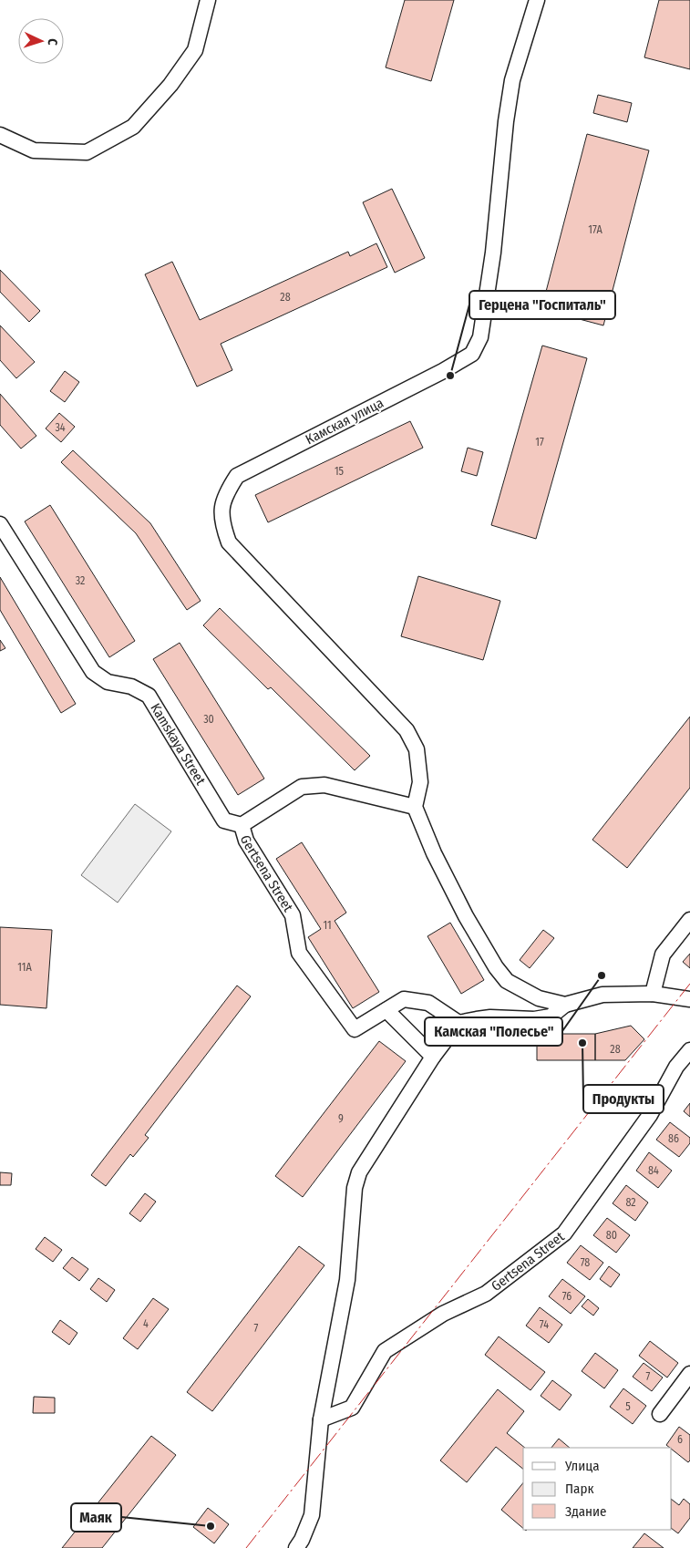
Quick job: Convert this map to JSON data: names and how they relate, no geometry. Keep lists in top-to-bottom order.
{
  "streets": {
    "street": ["Kamskaya Street", "Gertsena Street"]
  },
  "crossings": [
    ["Kamskaya Street", "Gertsena Street"]
  ],
  "places": [
    "Герцена \"Госпиталь\"",
    "Камская \"Полесье\"",
    "Продукты",
    "Маяк"
  ],
  "house_numbers": [
    "17А",
    "28",
    "34",
    "17",
    "15",
    "32",
    "30",
    "11",
    "11А",
    "28",
    "9",
    "86",
    "84",
    "82",
    "80",
    "78",
    "76",
    "4",
    "74",
    "7",
    "7",
    "5",
    "6"
  ],
  "legend": ["Улица", "Парк", "Здание"],
  "north": "right"
}
